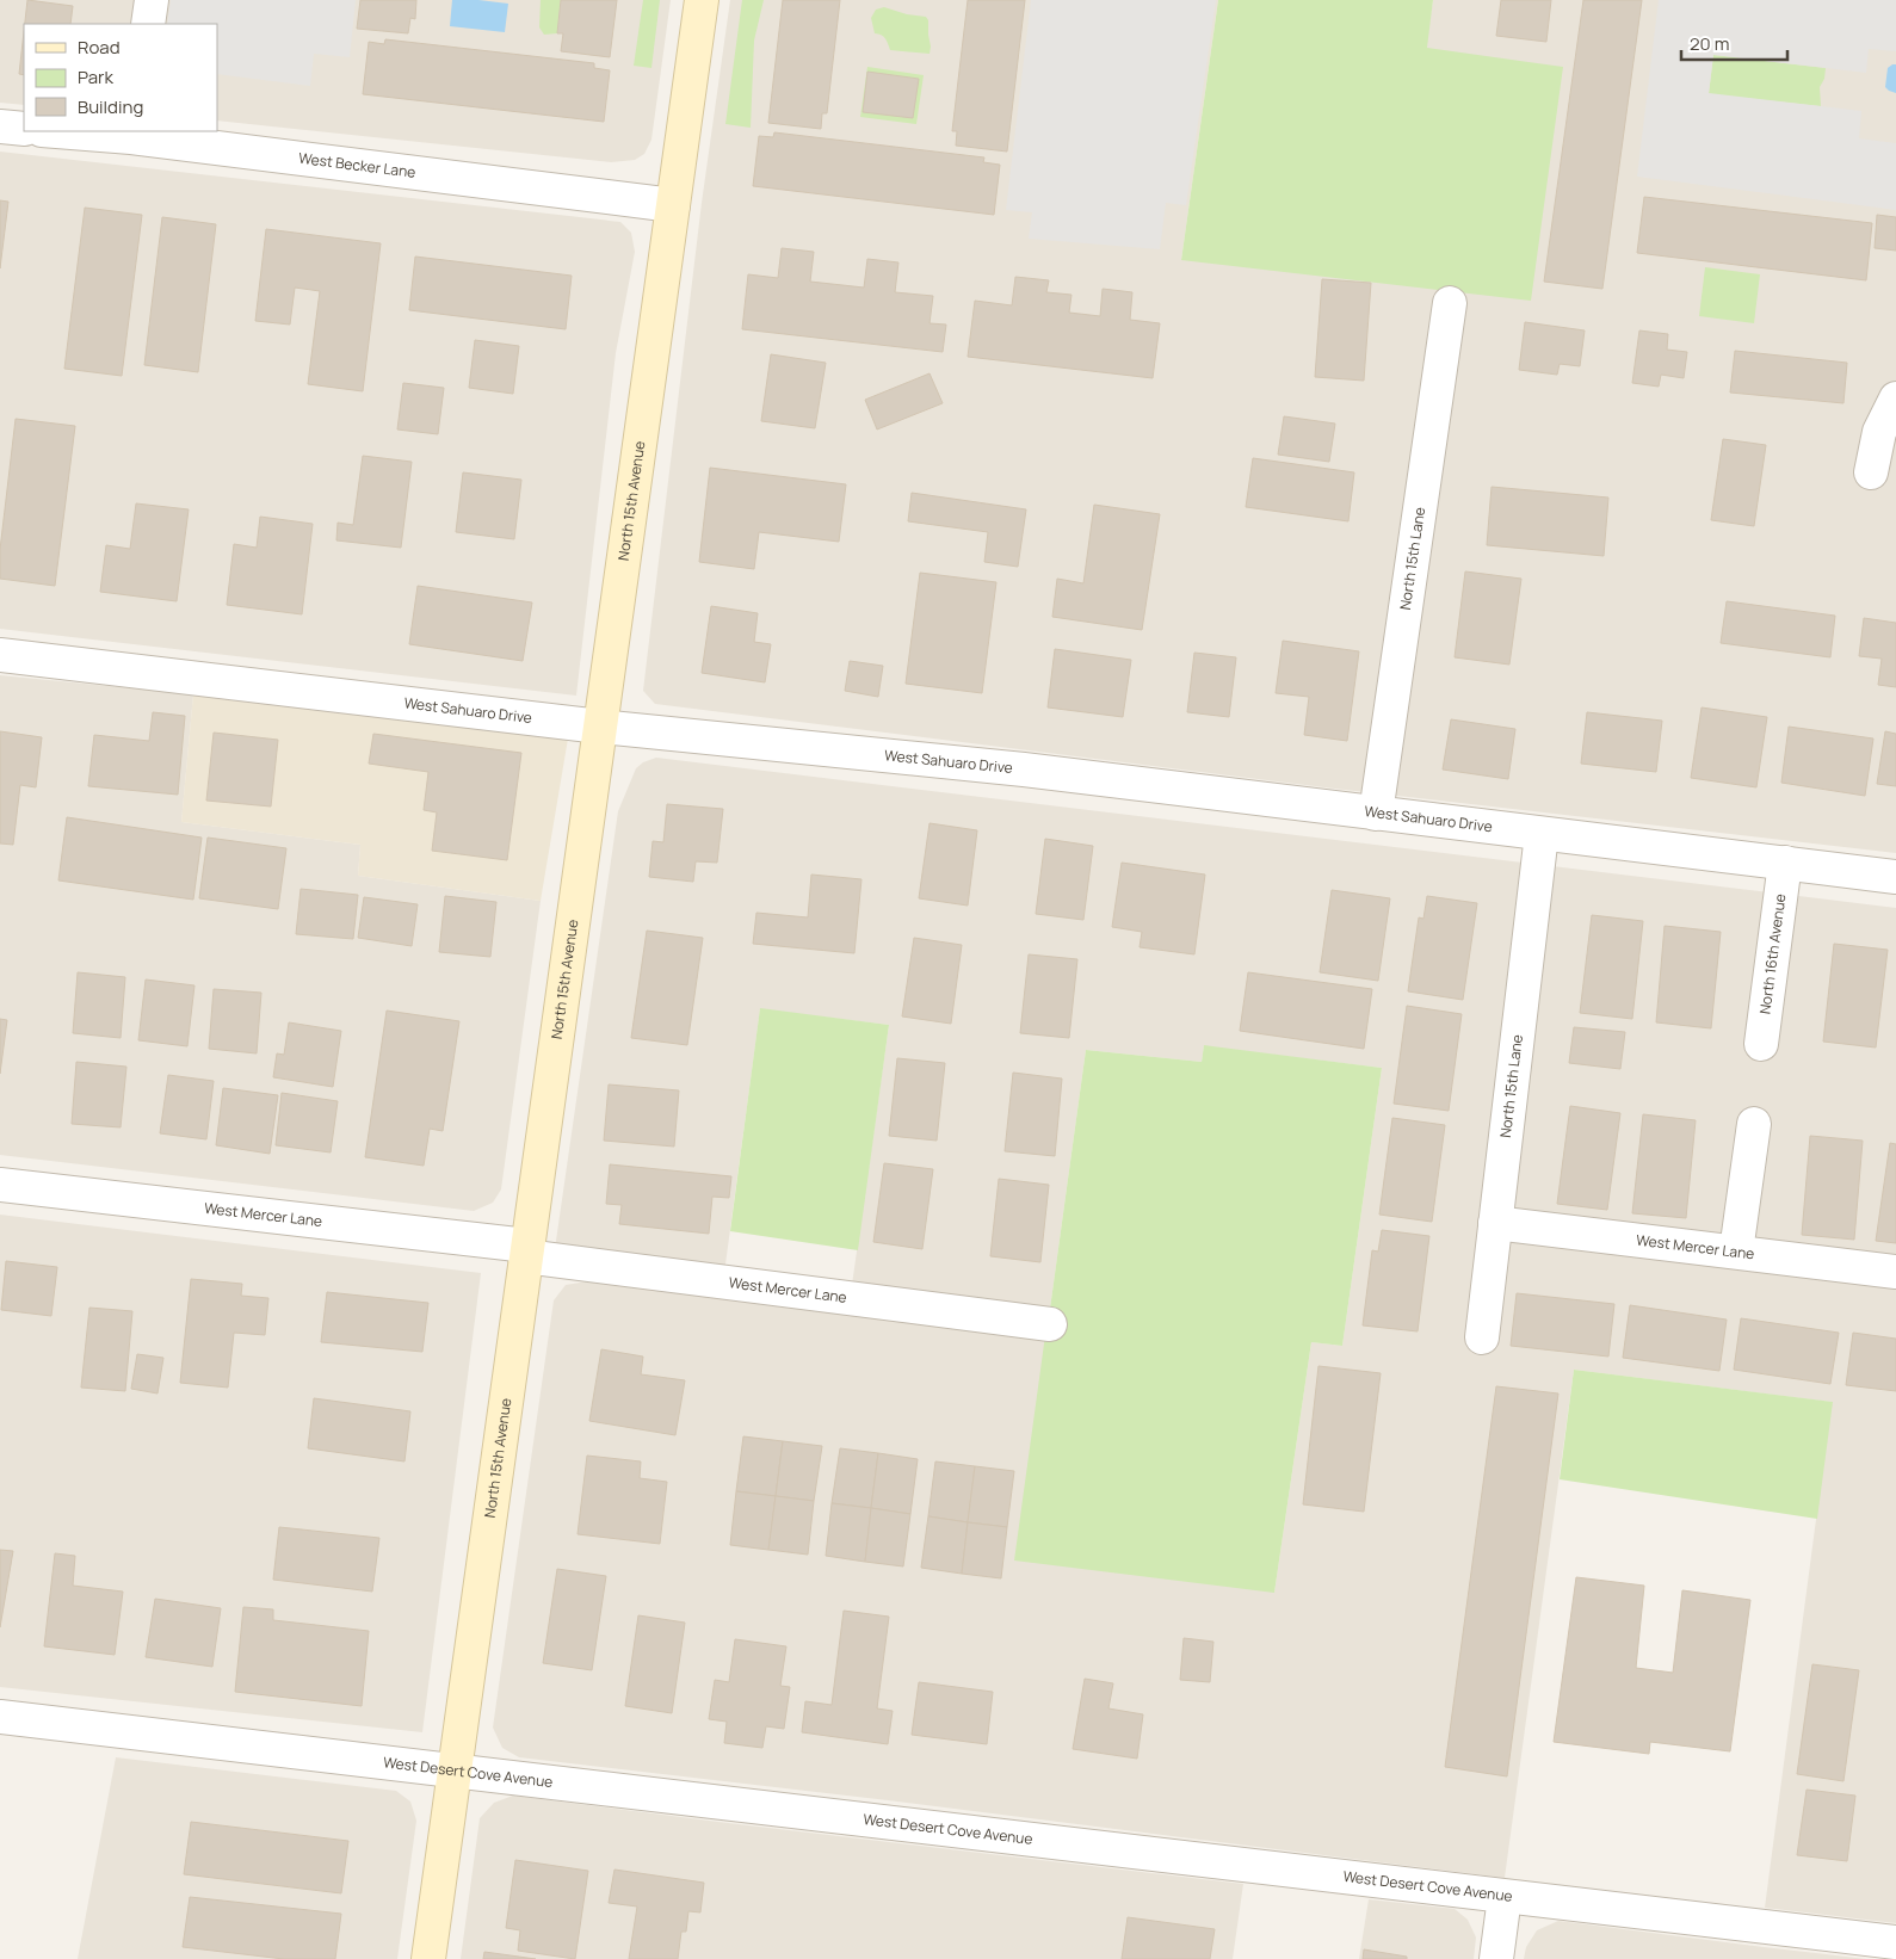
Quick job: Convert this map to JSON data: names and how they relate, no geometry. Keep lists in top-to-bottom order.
{
  "streets": {
    "street": [
      "West Becker Lane",
      "North 15th Avenue",
      "North 15th Lane",
      "West Sahuaro Drive",
      "North 16th Avenue",
      "West Mercer Lane",
      "West Desert Cove Avenue"
    ]
  },
  "crossings": [
    ["West Becker Lane", "North 15th Avenue"],
    ["North 15th Avenue", "West Sahuaro Drive"],
    ["North 15th Avenue", "West Mercer Lane"],
    ["North 15th Avenue", "West Desert Cove Avenue"],
    ["North 15th Lane", "West Sahuaro Drive"],
    ["North 15th Lane", "West Mercer Lane"],
    ["West Sahuaro Drive", "North 16th Avenue"]
  ],
  "legend": ["Road", "Park", "Building"],
  "scale_bar": "20 m"
}
